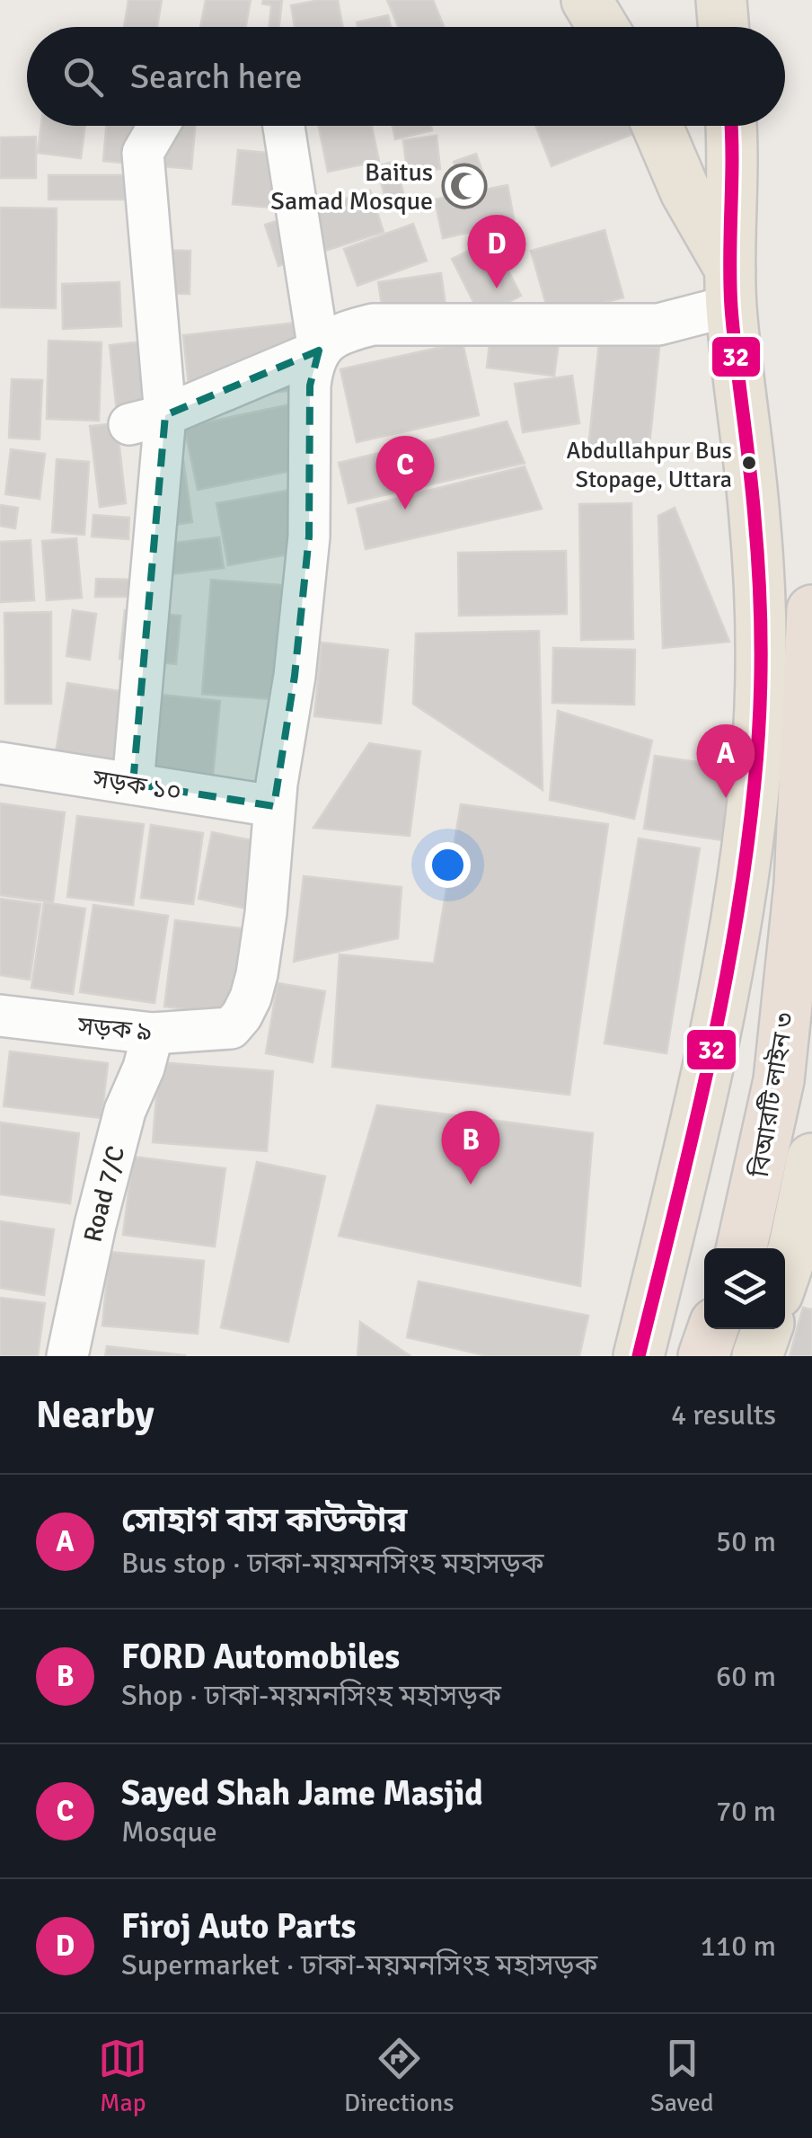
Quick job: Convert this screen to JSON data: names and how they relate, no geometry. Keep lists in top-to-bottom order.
{
  "streets": {
    "highway": ["বিআরটি লাইন ৩"],
    "street": ["সড়ক ১০", "সড়ক ৯", "Road 7/C"]
  },
  "crossings": [
    ["সড়ক ১০", "সড়ক ৯"],
    ["সড়ক ৯", "Road 7/C"]
  ],
  "places": {
    "mosque": ["Baitus Samad Mosque"],
    "other": ["Abdullahpur Bus Stopage, Uttara"]
  },
  "lines": ["transit line 32"],
  "page": {
    "search": "Search here",
    "pins": [
      "D",
      "C",
      "A",
      "B"
    ],
    "heading": ["Nearby", "4 results"],
    "list": [
      {
        "mark": "A",
        "name": "সোহাগ বাস কাউন্টার",
        "note": "Bus stop · ঢাকা-ময়মনসিংহ মহাসড়ক",
        "value": "50 m"
      },
      {
        "mark": "B",
        "name": "FORD Automobiles",
        "note": "Shop · ঢাকা-ময়মনসিংহ মহাসড়ক",
        "value": "60 m"
      },
      {
        "mark": "C",
        "name": "Sayed Shah Jame Masjid",
        "note": "Mosque",
        "value": "70 m"
      },
      {
        "mark": "D",
        "name": "Firoj Auto Parts",
        "note": "Supermarket · ঢাকা-ময়মনসিংহ মহাসড়ক",
        "value": "110 m"
      }
    ],
    "nav": ["Map", "Directions", "Saved"]
  }
}
